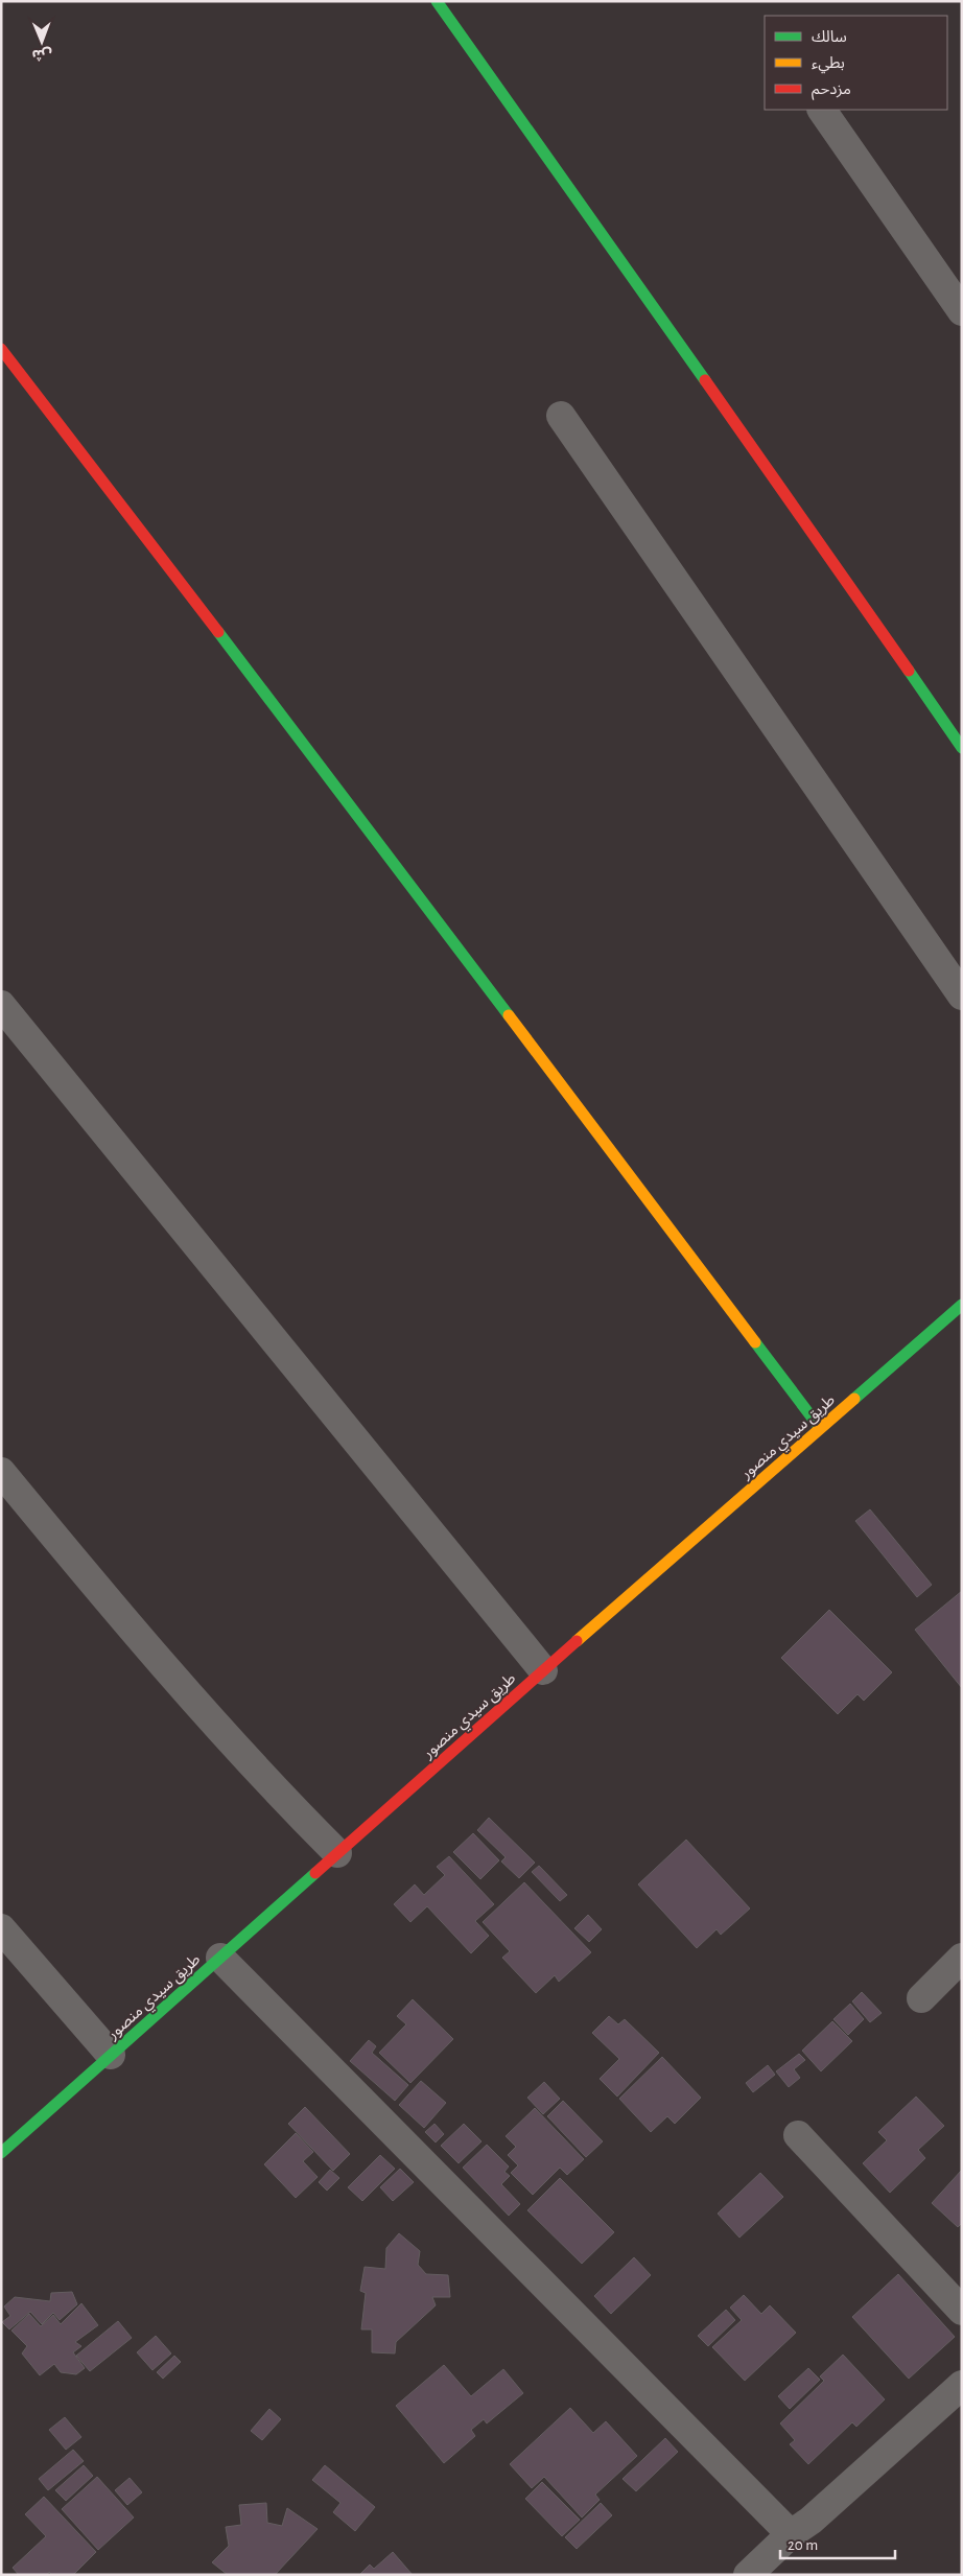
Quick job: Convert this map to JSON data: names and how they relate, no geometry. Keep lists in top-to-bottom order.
{
  "streets": {
    "street": ["طريق سيدي منصور"]
  },
  "legend": ["سالك", "بطيء", "مزدحم"],
  "scale_bar": "20 m",
  "north": "bottom"
}
